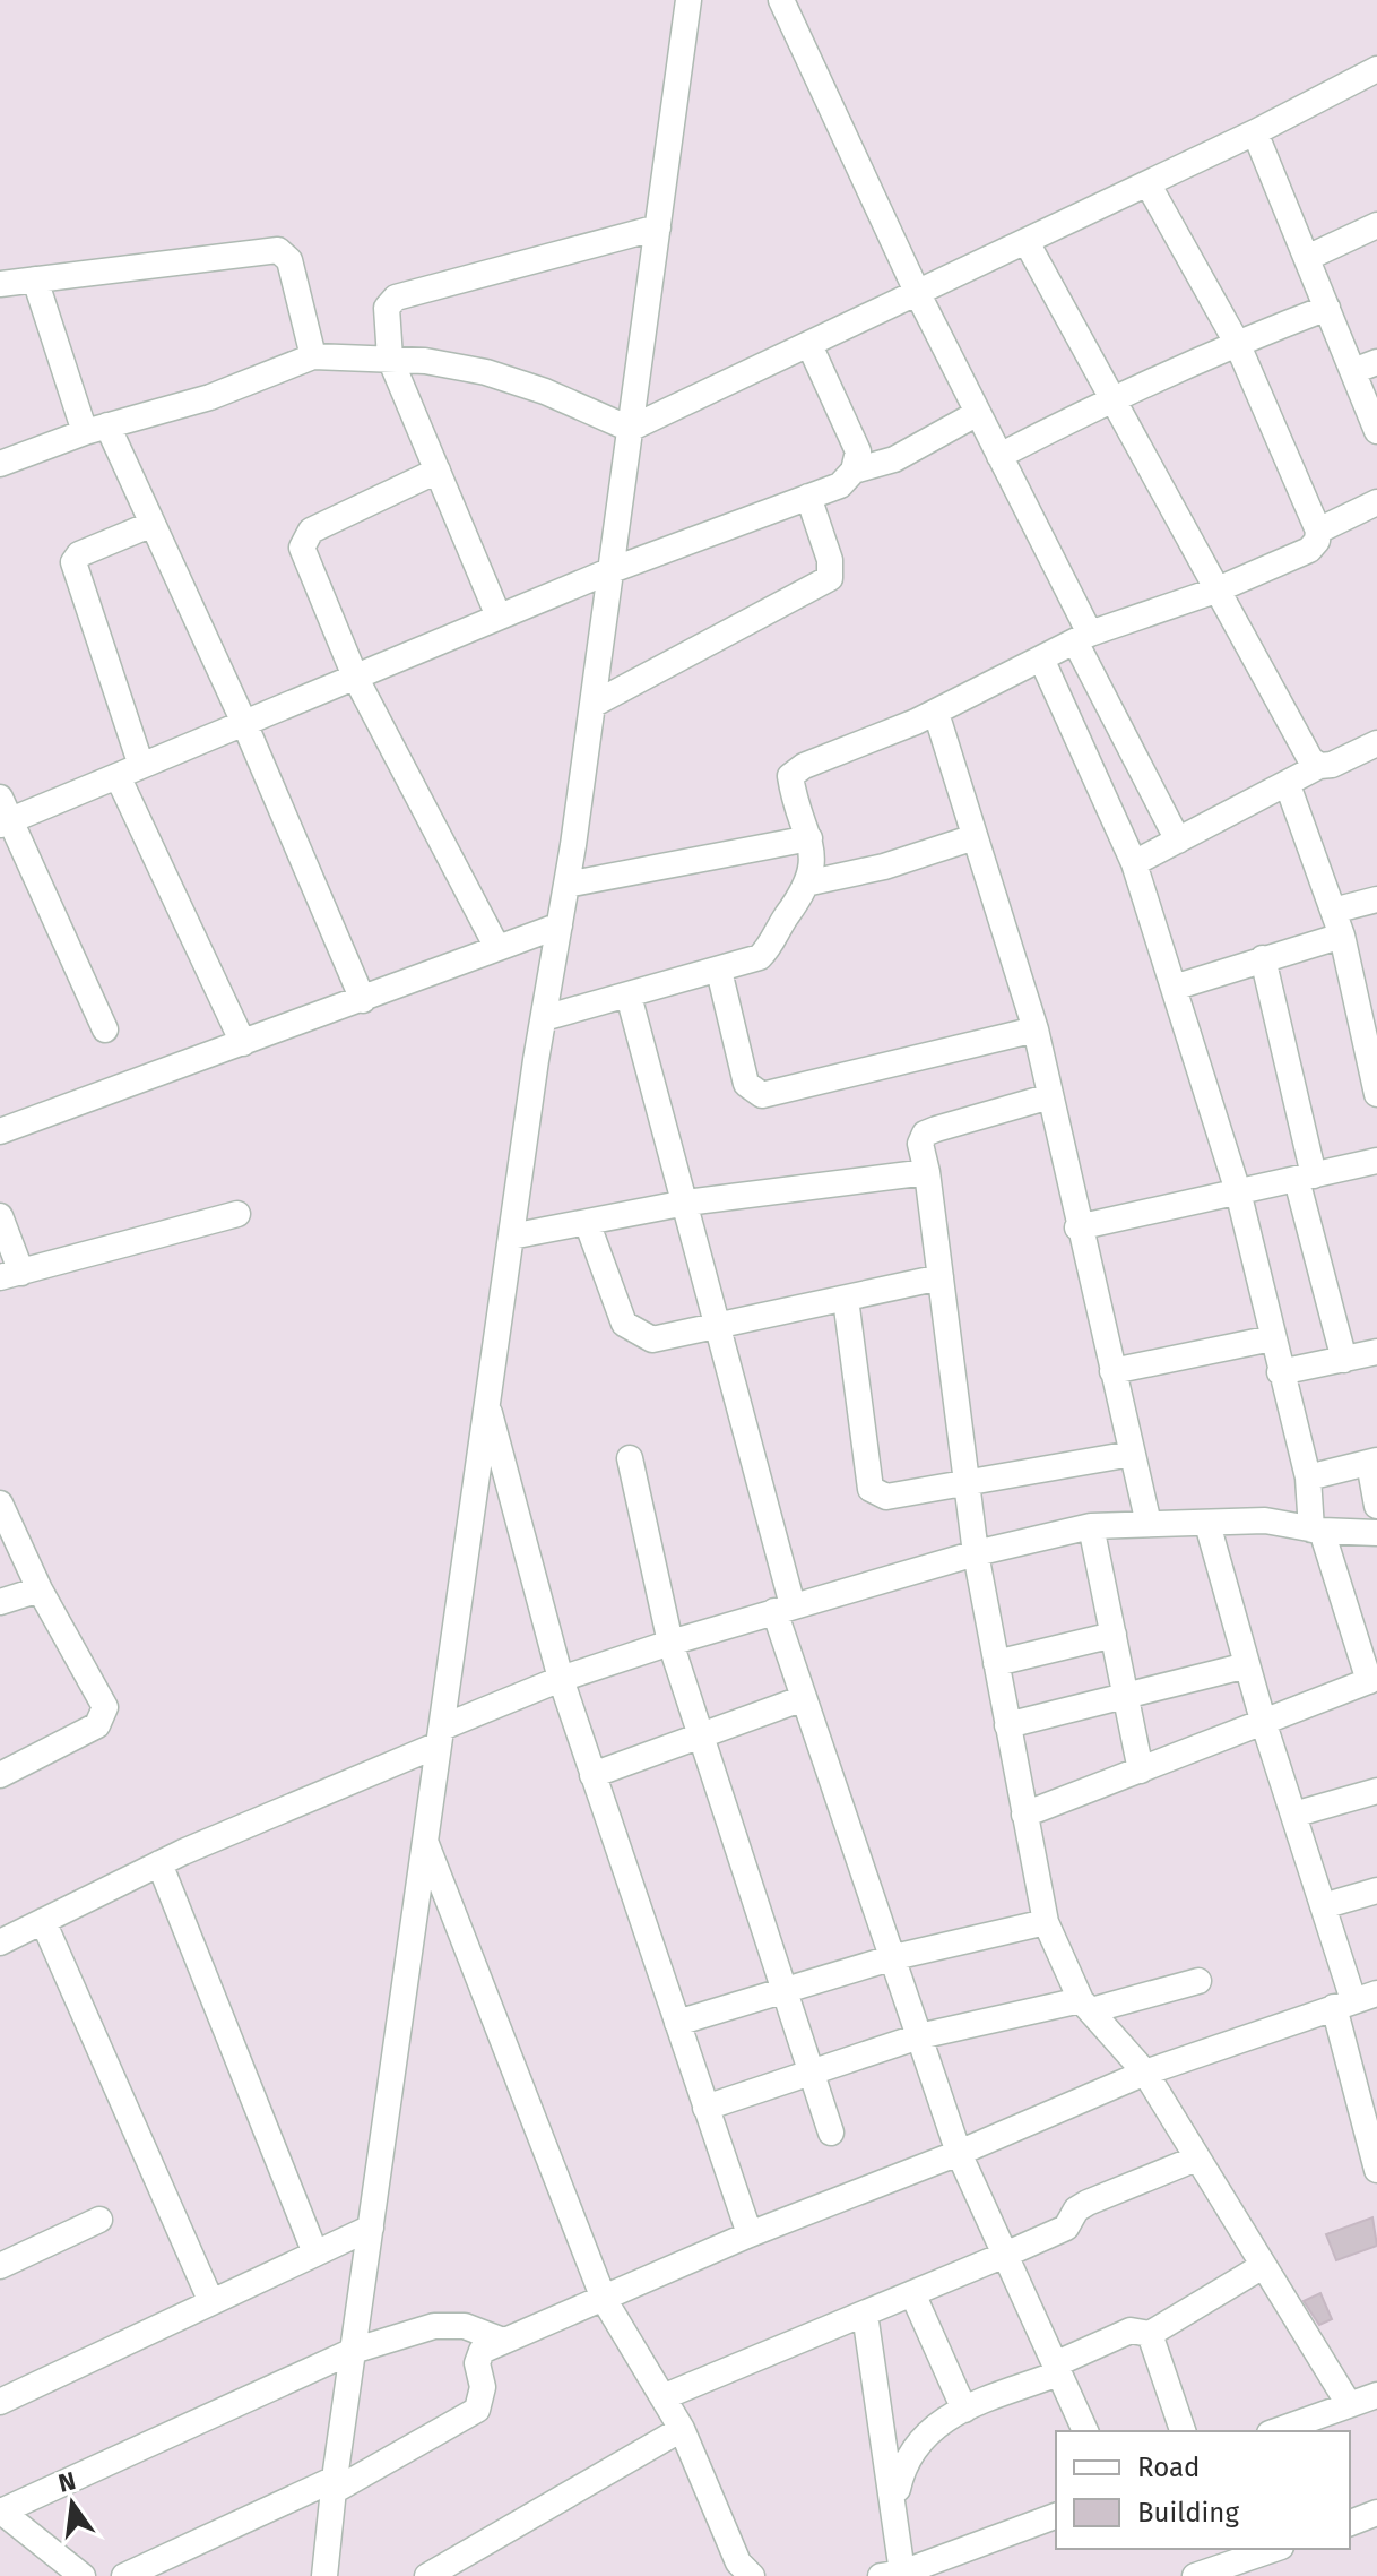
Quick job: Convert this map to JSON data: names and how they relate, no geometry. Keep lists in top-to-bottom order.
{
  "legend": ["Road", "Building"],
  "north": "top"
}
